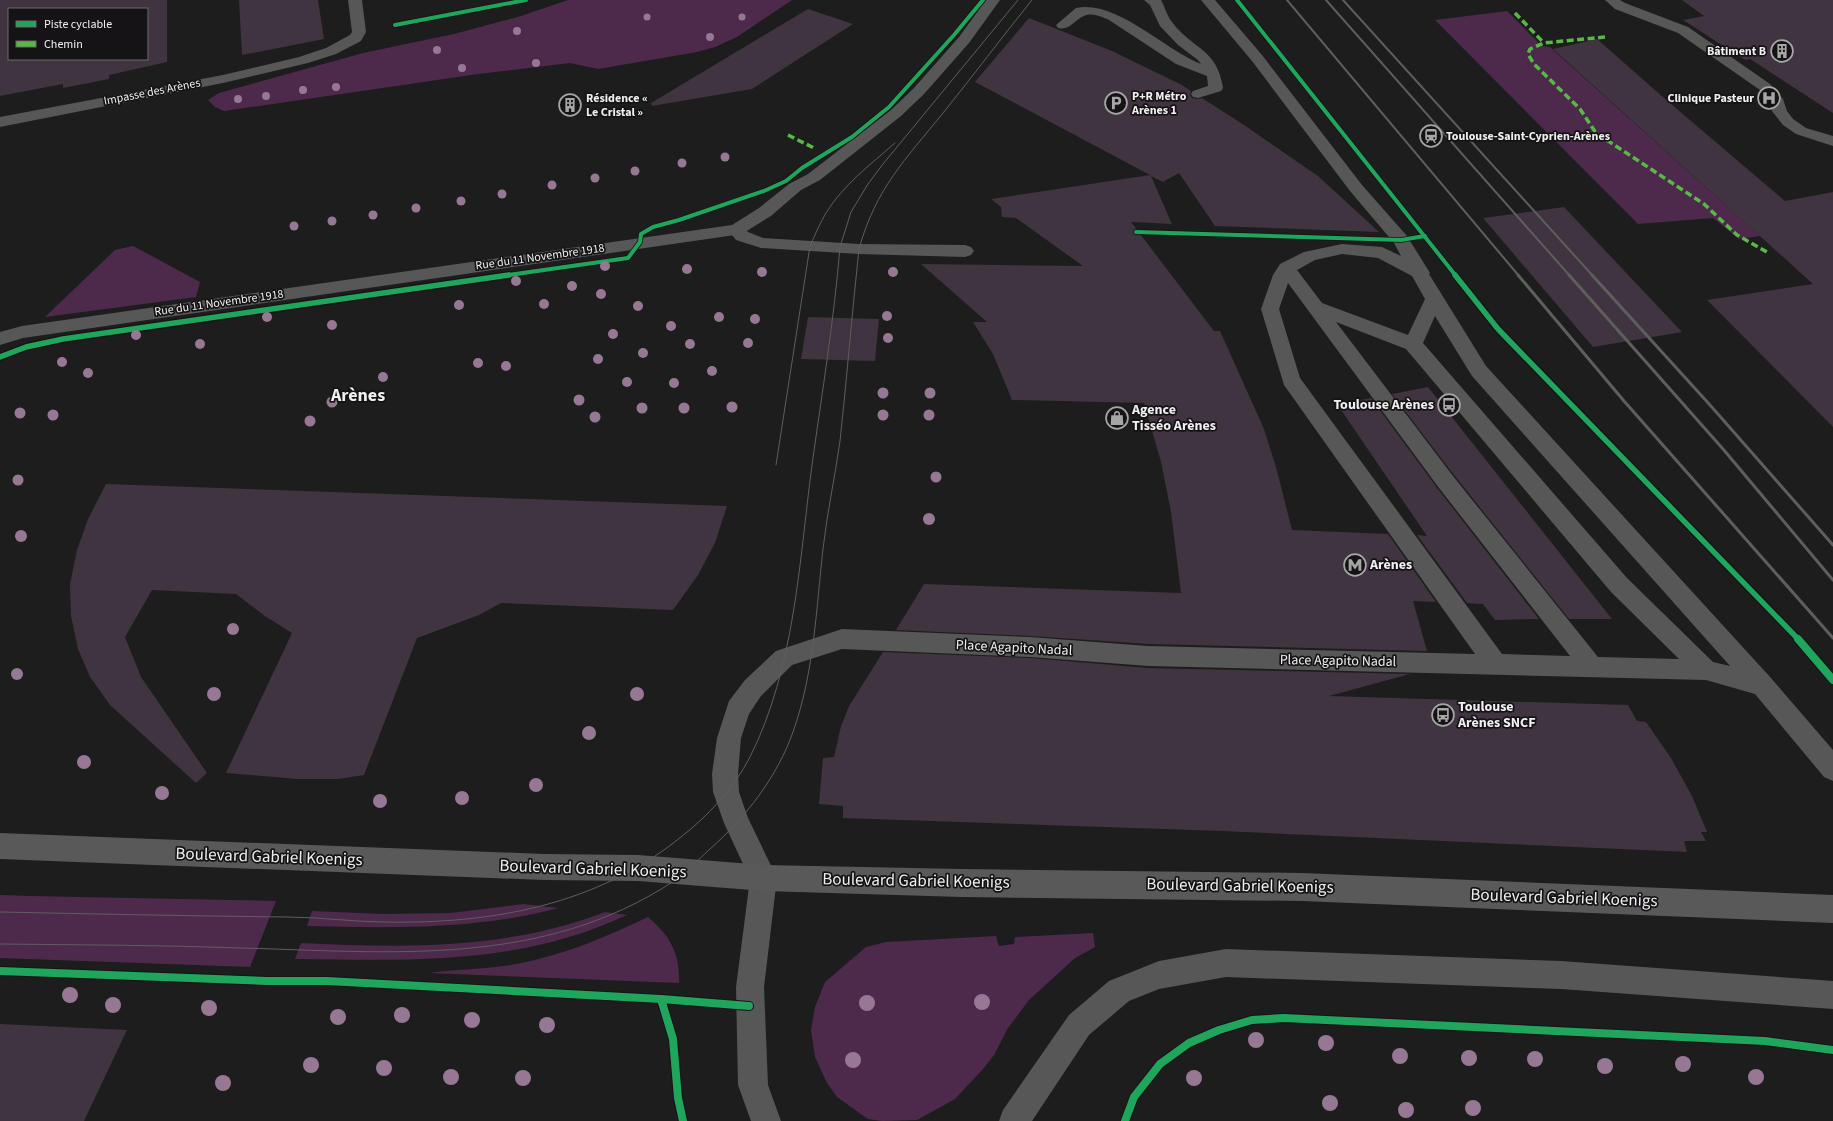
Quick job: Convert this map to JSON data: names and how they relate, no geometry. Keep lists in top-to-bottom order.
{
  "streets": {
    "main road": ["Boulevard Gabriel Koenigs"],
    "street": ["Impasse des Arènes", "Rue du 11 Novembre 1918", "Place Agapito Nadal"]
  },
  "crossings": [
    ["Place Agapito Nadal", "Boulevard Gabriel Koenigs"]
  ],
  "districts": ["Arènes"],
  "places": {
    "building": ["Bâtiment B", "Résidence « Le Cristal »"],
    "hospital": ["Clinique Pasteur"],
    "parking": ["P+R Métro Arènes 1"],
    "station": ["Toulouse-Saint-Cyprien-Arènes"],
    "bus stop": ["Toulouse Arènes", "Toulouse Arènes SNCF"],
    "shop": ["Agence Tisséo Arènes"],
    "metro station": ["Arènes"]
  },
  "legend": ["Piste cyclable", "Chemin"]
}
